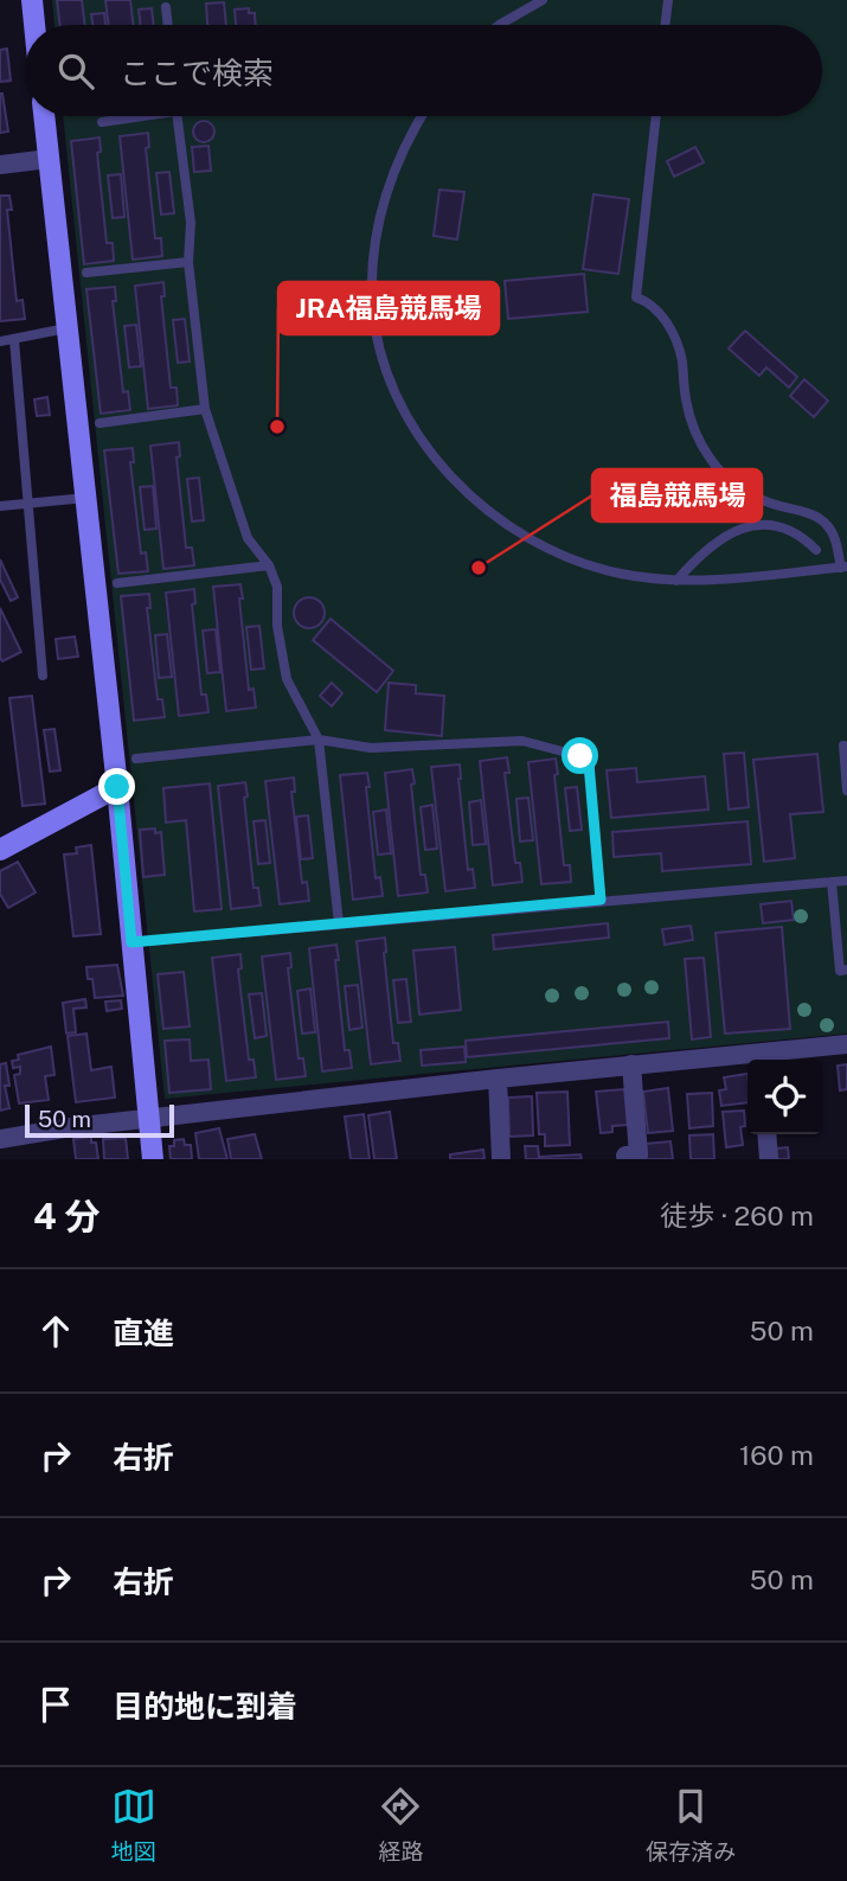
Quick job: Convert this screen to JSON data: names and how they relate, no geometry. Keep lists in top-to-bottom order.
{
  "places": ["JRA福島競馬場", "福島競馬場"],
  "scale_bar": "50 m",
  "page": {
    "search": "ここで検索",
    "scale": "50 m",
    "heading": ["4 分", "徒歩 · 260 m"],
    "list": [
      ["直進", "50 m"],
      ["右折", "160 m"],
      ["右折", "50 m"],
      "目的地に到着"
    ],
    "nav": ["地図", "経路", "保存済み"]
  }
}
